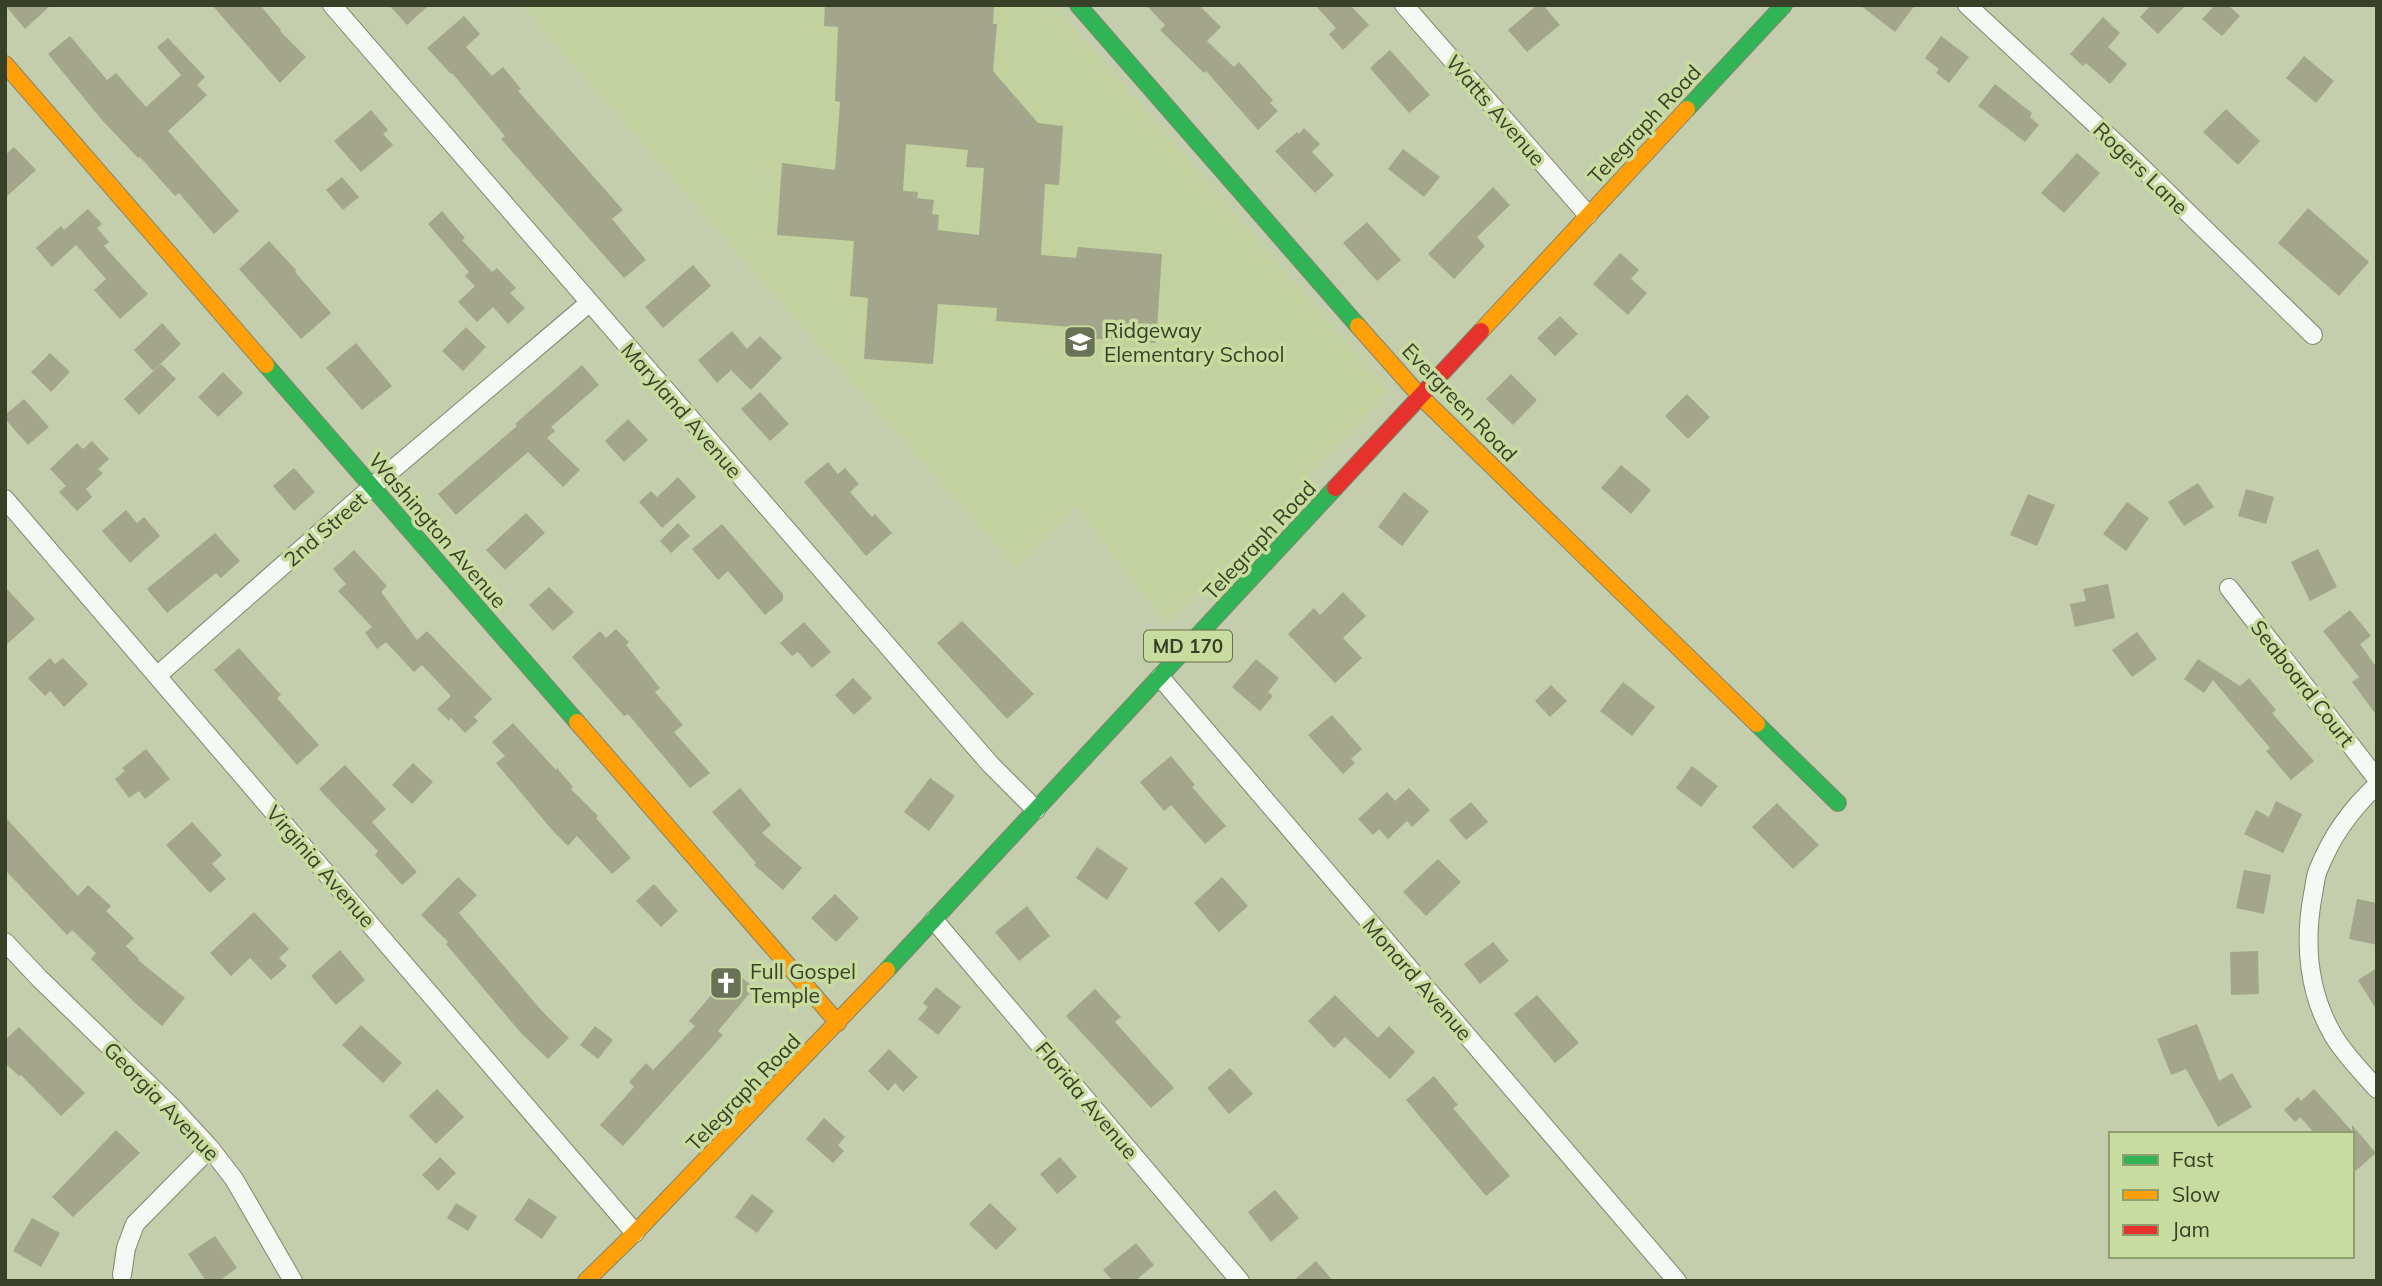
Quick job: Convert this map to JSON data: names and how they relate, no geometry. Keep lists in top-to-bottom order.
{
  "streets": {
    "street": [
      "Watts Avenue",
      "Telegraph Road",
      "Rogers Lane",
      "Evergreen Road",
      "Maryland Avenue",
      "2nd Street",
      "Washington Avenue",
      "MD 170",
      "Seaboard Court",
      "Virginia Avenue",
      "Monard Avenue",
      "Florida Avenue",
      "Georgia Avenue"
    ]
  },
  "crossings": [
    ["Watts Avenue", "Telegraph Road"],
    ["Telegraph Road", "Evergreen Road"],
    ["Telegraph Road", "Maryland Avenue"],
    ["Telegraph Road", "Washington Avenue"],
    ["Telegraph Road", "Virginia Avenue"],
    ["Telegraph Road", "Monard Avenue"],
    ["Telegraph Road", "Florida Avenue"],
    ["Maryland Avenue", "2nd Street"],
    ["2nd Street", "Washington Avenue"],
    ["2nd Street", "Virginia Avenue"]
  ],
  "places": {
    "school or university": ["Ridgeway Elementary School"],
    "church": ["Full Gospel Temple"]
  },
  "legend": ["Fast", "Slow", "Jam"]
}
